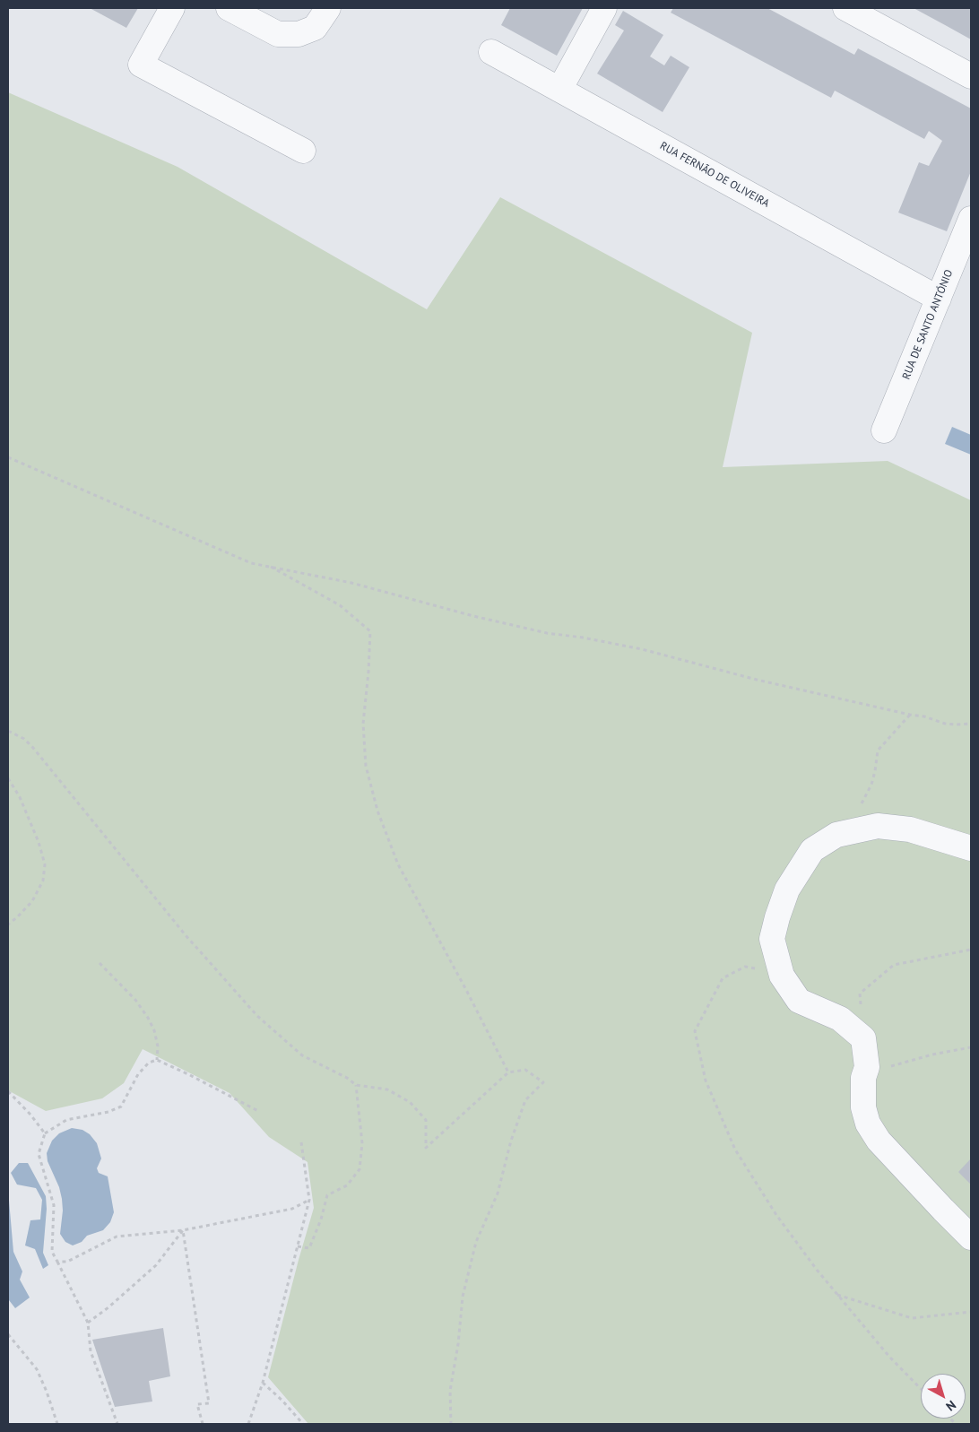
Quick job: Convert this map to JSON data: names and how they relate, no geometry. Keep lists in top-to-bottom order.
{
  "streets": {
    "street": ["RUA FERNÃO DE OLIVEIRA", "RUA DE SANTO ANTÓNIO"]
  },
  "crossings": [
    ["RUA FERNÃO DE OLIVEIRA", "RUA DE SANTO ANTÓNIO"]
  ],
  "north": "bottom right"
}
